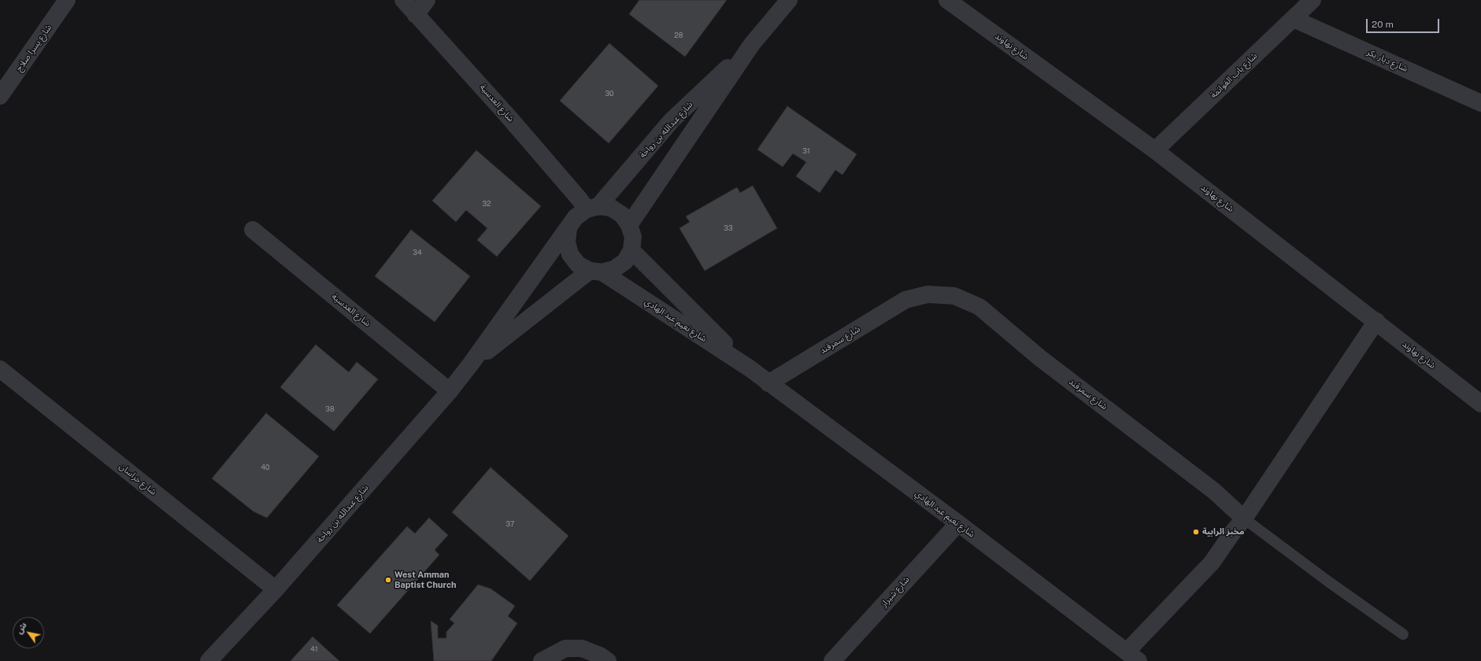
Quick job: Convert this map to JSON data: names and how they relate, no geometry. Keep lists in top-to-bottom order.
{
  "streets": {
    "street": [
      "شارع نهاوند",
      "شارع يسرا صلاح",
      "شارع ديار بكر",
      "شارع باب الغوانمة",
      "شارع العدسية",
      "شارع عبدالله بن رواحة",
      "شارع نعيم عبد الهادي",
      "شارع سمرقند",
      "شارع خراسان",
      "شارع شيراز"
    ]
  },
  "crossings": [
    ["شارع نهاوند", "شارع باب الغوانمة"],
    ["شارع ديار بكر", "شارع باب الغوانمة"],
    ["شارع العدسية", "شارع عبدالله بن رواحة"],
    ["شارع العدسية", "شارع نعيم عبد الهادي"],
    ["شارع عبدالله بن رواحة", "شارع نعيم عبد الهادي"],
    ["شارع عبدالله بن رواحة", "شارع خراسان"],
    ["شارع نعيم عبد الهادي", "شارع سمرقند"],
    ["شارع نعيم عبد الهادي", "شارع شيراز"]
  ],
  "places": ["مخبز الرابية", "West Amman Baptist Church"],
  "house_numbers": [
    "28",
    "30",
    "31",
    "32",
    "33",
    "34",
    "38",
    "40",
    "37",
    "41"
  ],
  "scale_bar": "20 m",
  "north": "top left"
}
